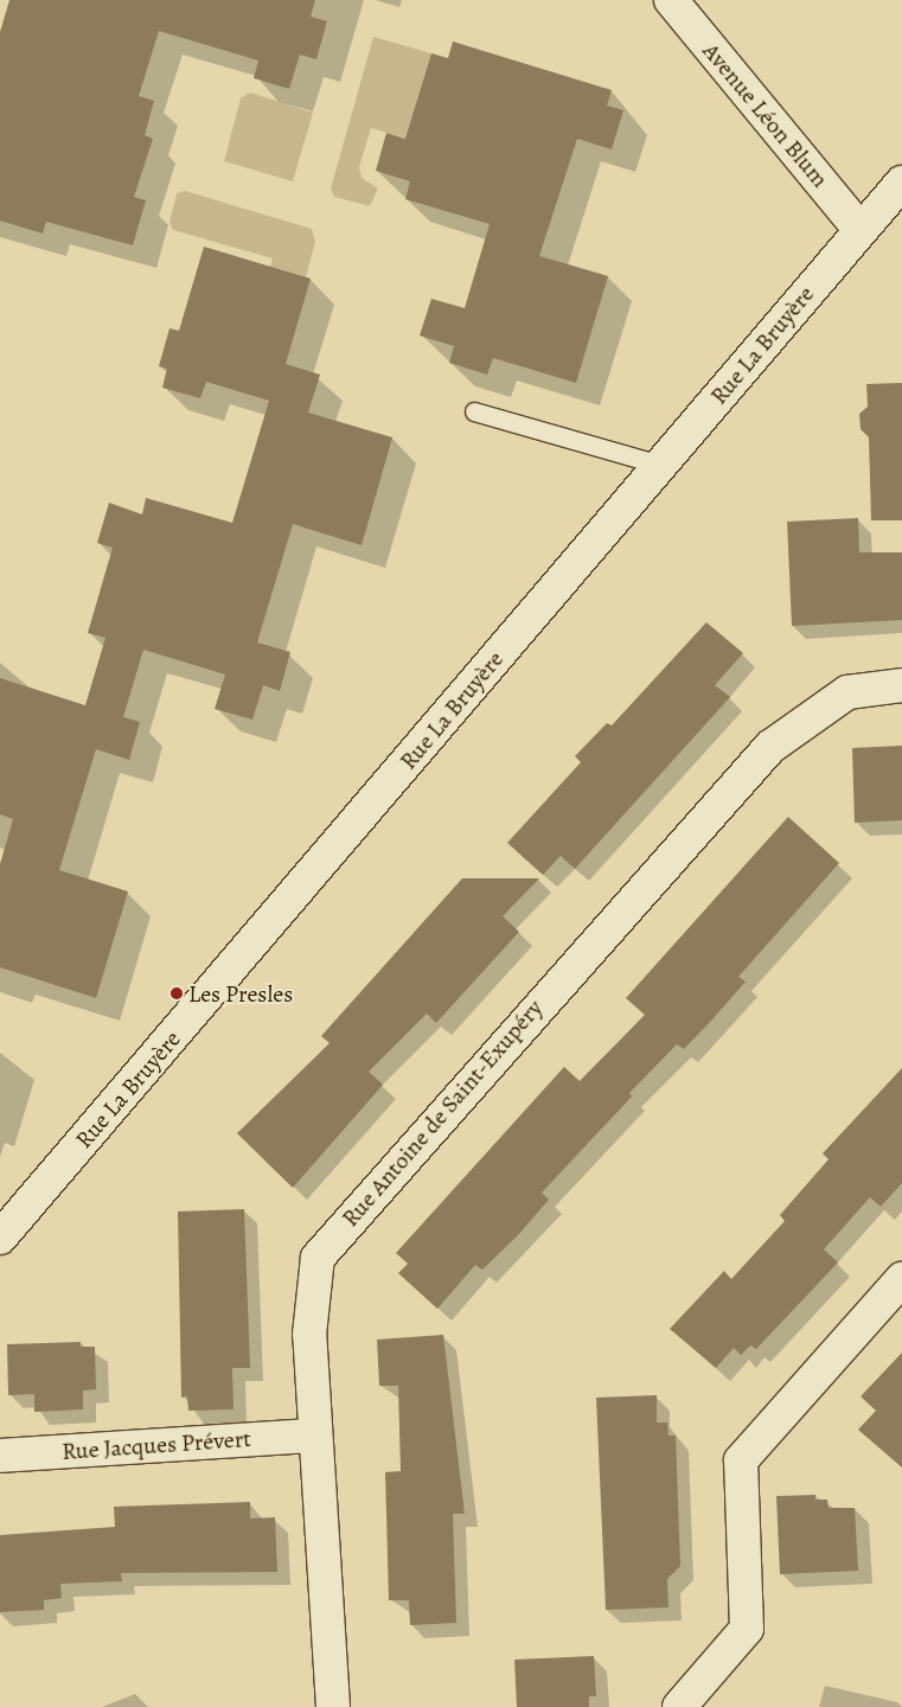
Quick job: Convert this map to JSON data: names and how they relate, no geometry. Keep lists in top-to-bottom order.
{
  "streets": {
    "street": [
      "Avenue Léon Blum",
      "Rue La Bruyère",
      "Rue Antoine de Saint-Exupéry",
      "Rue Jacques Prévert"
    ]
  },
  "crossings": [
    ["Avenue Léon Blum", "Rue La Bruyère"],
    ["Rue Antoine de Saint-Exupéry", "Rue Jacques Prévert"]
  ],
  "places": ["Les Presles"]
}
